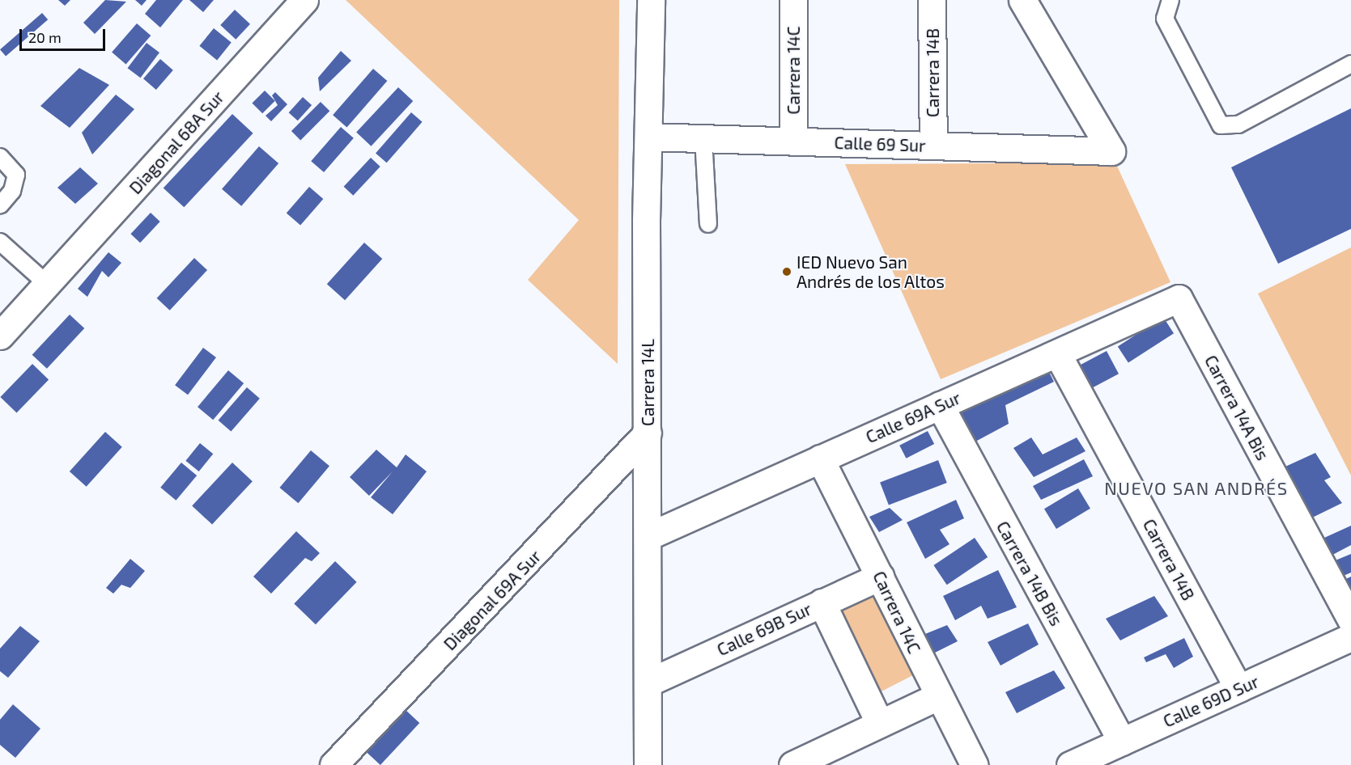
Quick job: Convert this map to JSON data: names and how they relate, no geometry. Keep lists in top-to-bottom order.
{
  "streets": {
    "street": [
      "Carrera 14C",
      "Carrera 14B",
      "Diagonal 68A Sur",
      "Calle 69 Sur",
      "Carrera 14L",
      "Carrera 14A Bis",
      "Calle 69A Sur",
      "Carrera 14B Bis",
      "Diagonal 69A Sur",
      "Calle 69B Sur",
      "Calle 69D Sur"
    ]
  },
  "crossings": [
    ["Carrera 14C", "Calle 69 Sur"],
    ["Carrera 14C", "Calle 69A Sur"],
    ["Carrera 14C", "Calle 69B Sur"],
    ["Carrera 14B", "Calle 69 Sur"],
    ["Carrera 14B", "Calle 69A Sur"],
    ["Carrera 14B", "Calle 69D Sur"],
    ["Calle 69 Sur", "Carrera 14L"],
    ["Carrera 14L", "Calle 69A Sur"],
    ["Carrera 14L", "Diagonal 69A Sur"],
    ["Carrera 14L", "Calle 69B Sur"],
    ["Carrera 14A Bis", "Calle 69A Sur"],
    ["Calle 69A Sur", "Carrera 14B Bis"],
    ["Carrera 14B Bis", "Calle 69D Sur"]
  ],
  "districts": ["NUEVO SAN ANDRÉS"],
  "places": ["IED Nuevo San Andrés de los Altos"],
  "scale_bar": "20 m"
}
